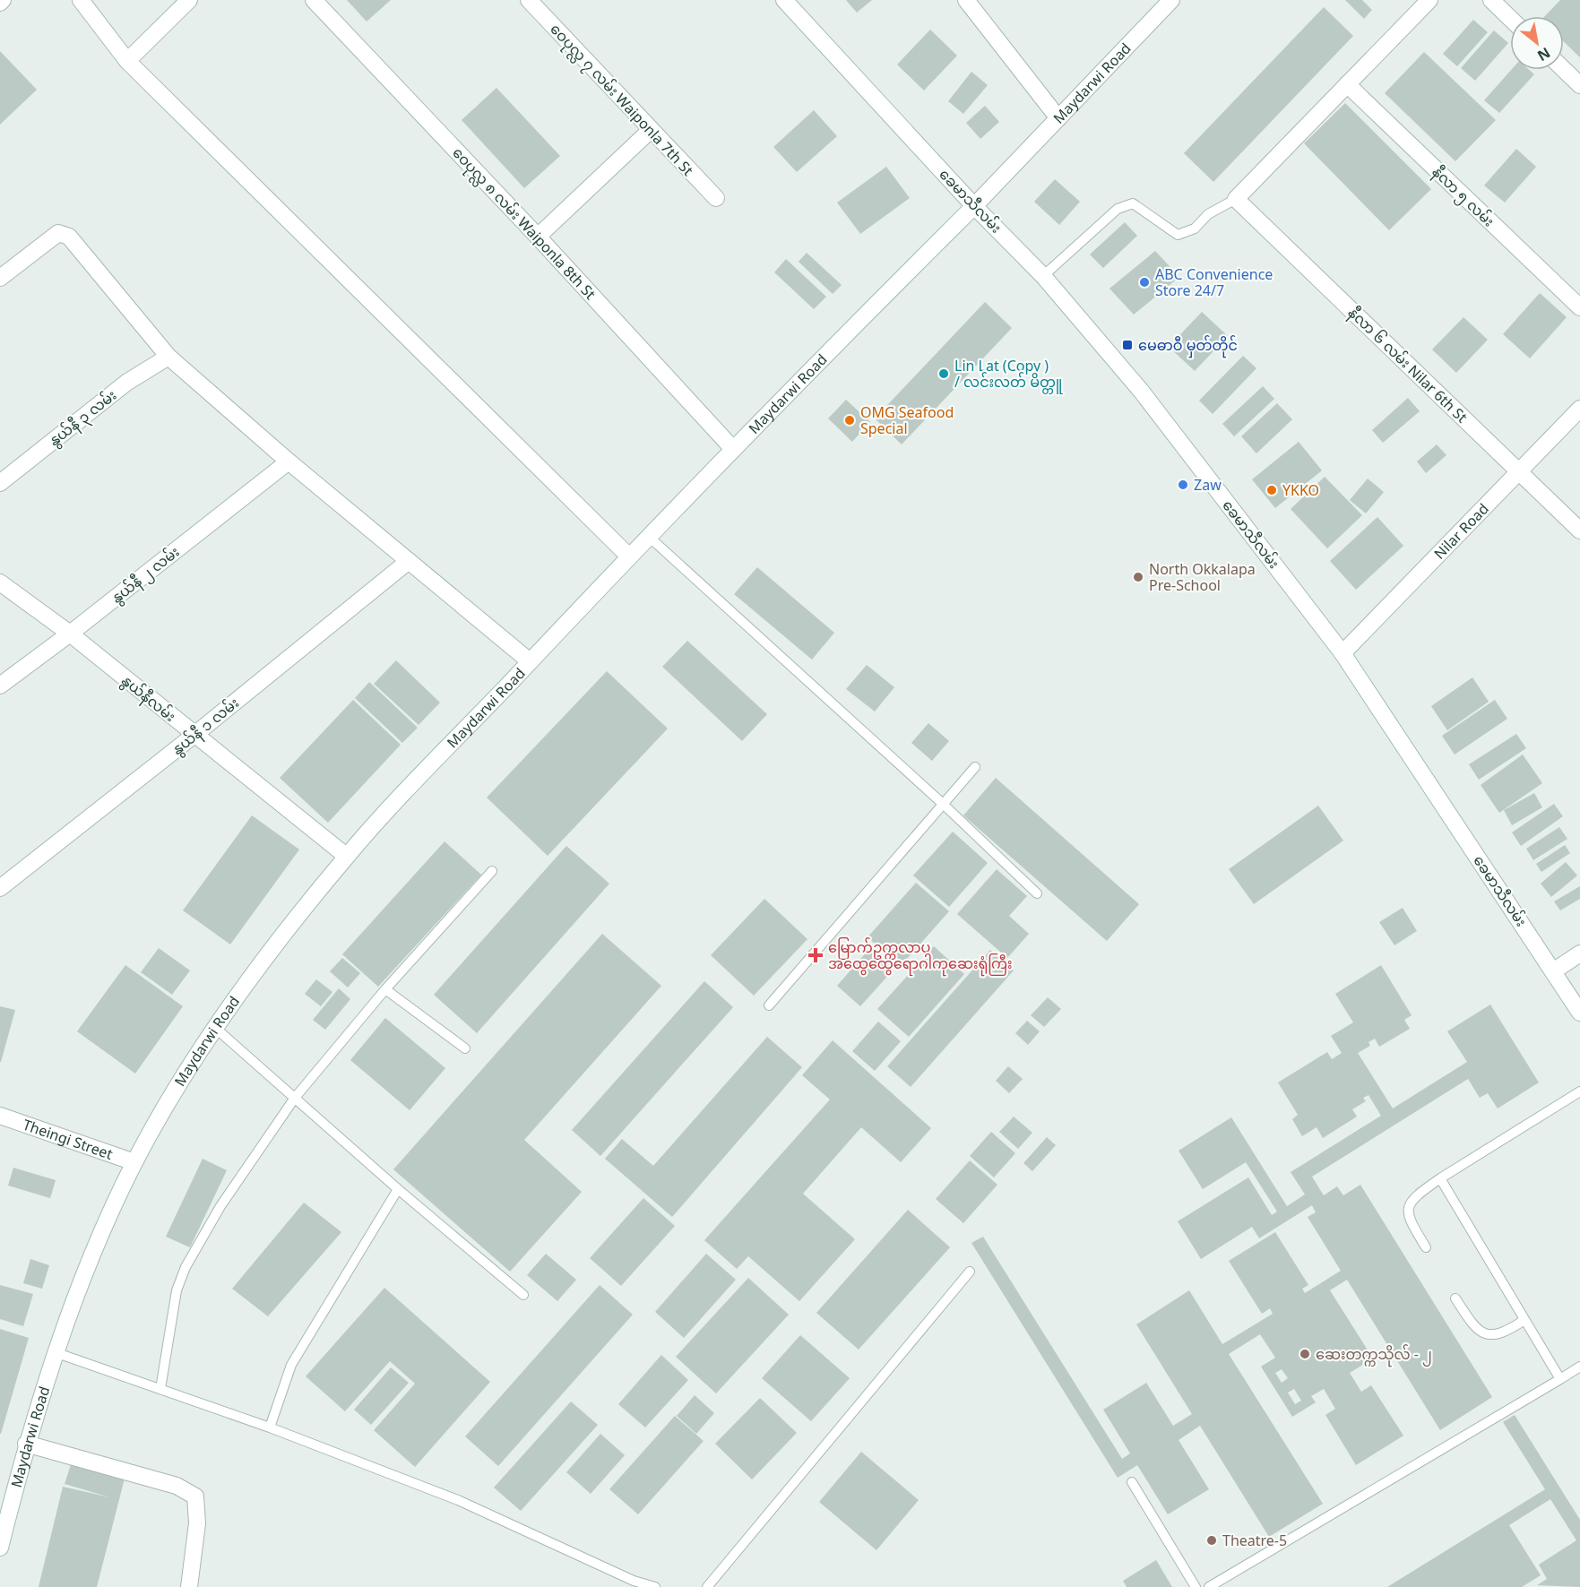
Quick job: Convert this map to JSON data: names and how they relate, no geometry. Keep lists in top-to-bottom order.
{
  "streets": {
    "street": [
      "Maydarwi Road",
      "ဝေပုလ္လ ၇ လမ်း Waiponla 7th St",
      "နီလာ ၅ လမ်း",
      "ခေမာသီလမ်း",
      "ဝေပုလ္လ ၈ လမ်း Waiponla 8th St",
      "နီလာ ၆ လမ်း Nilar 6th St",
      "နွယ်နီ ၃ လမ်း",
      "Nilar Road",
      "နွယ်နီ ၂ လမ်း",
      "နွယ်နီလမ်း",
      "နွယ်နီ ၁ လမ်း",
      "Theingi Street"
    ]
  },
  "crossings": [
    ["Maydarwi Road", "ခေမာသီလမ်း"],
    ["Maydarwi Road", "ဝေပုလ္လ ၈ လမ်း Waiponla 8th St"],
    ["Maydarwi Road", "နွယ်နီလမ်း"],
    ["Maydarwi Road", "Theingi Street"],
    ["ခေမာသီလမ်း", "Nilar Road"],
    ["နီလာ ၆ လမ်း Nilar 6th St", "Nilar Road"],
    ["နွယ်နီ ၂ လမ်း", "နွယ်နီလမ်း"],
    ["နွယ်နီလမ်း", "နွယ်နီ ၁ လမ်း"]
  ],
  "places": {
    "other": [
      "ABC Convenience Store 24/7",
      "Lin Lat (Copy ) / လင်းလတ် မိတ္တူ",
      "OMG Seafood Special",
      "Zaw",
      "YKKO",
      "North Okkalapa Pre-School",
      "ဆေးတက္ကသိုလ် - ၂",
      "Theatre-5"
    ],
    "transit": ["မေဓာဝီ မှတ်တိုင်"],
    "health": ["မြောက်ဥက္ကလာပ အထွေထွေရောဂါကုဆေးရုံကြီး"]
  },
  "north": "bottom right"
}
